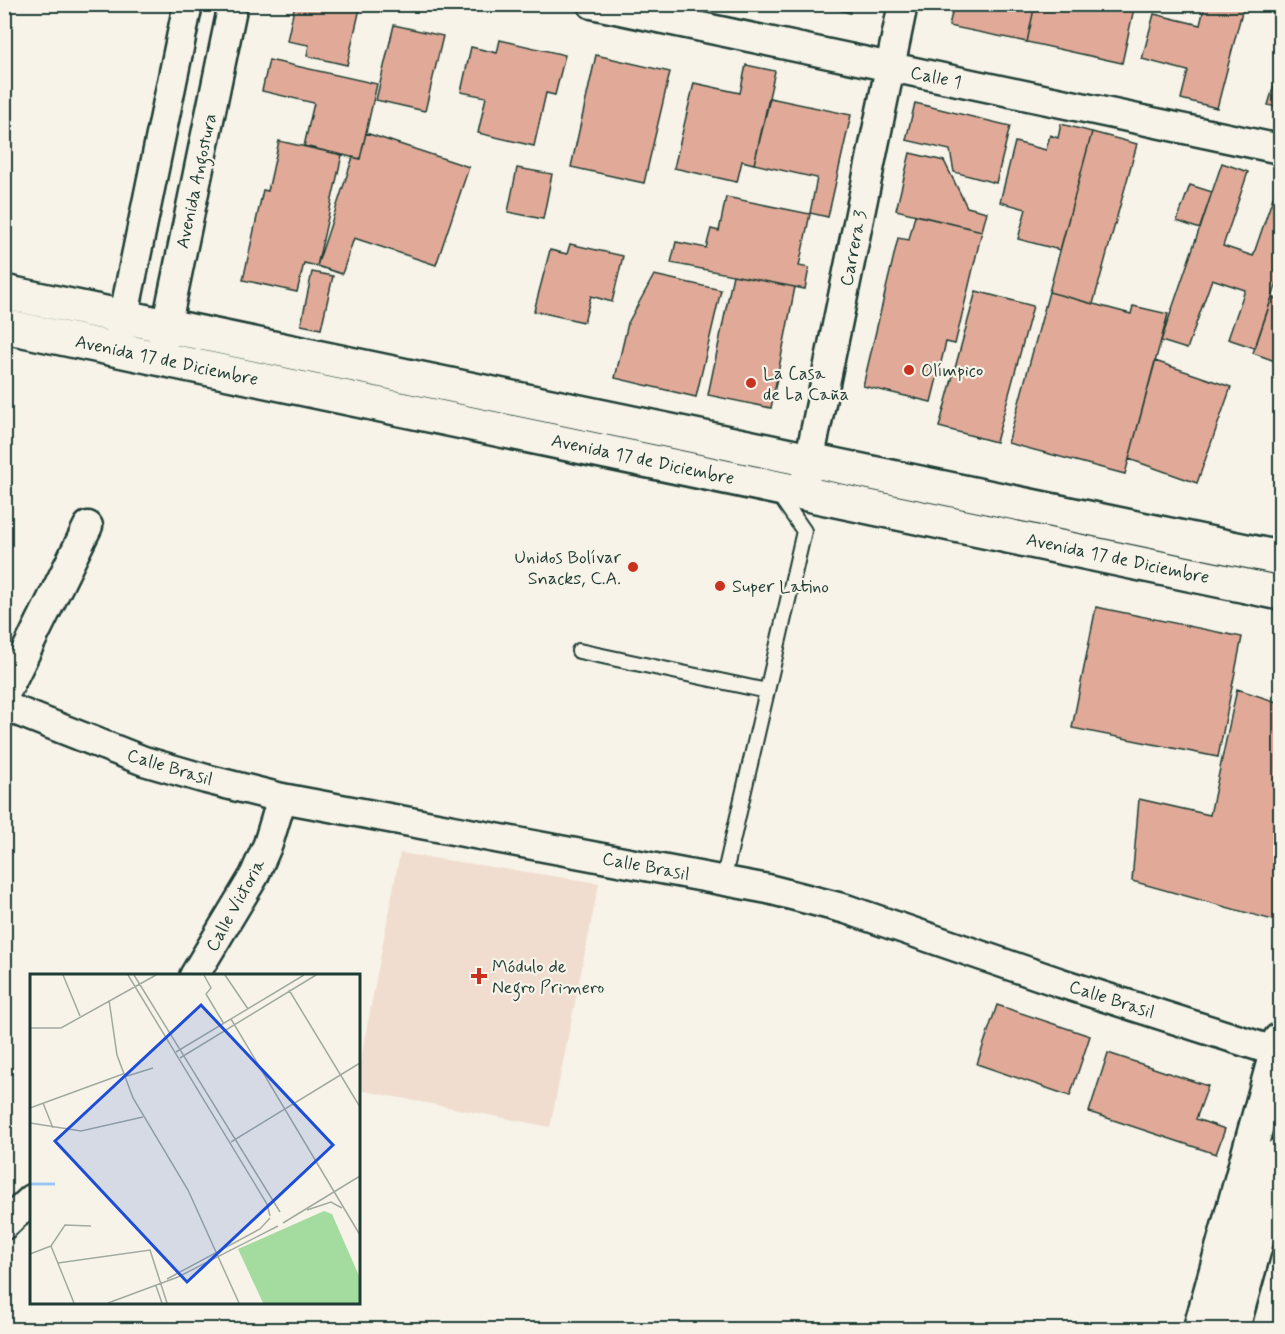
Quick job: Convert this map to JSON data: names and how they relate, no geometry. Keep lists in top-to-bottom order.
{
  "streets": {
    "street": [
      "Calle 1",
      "Avenida Angostura",
      "Carrera 3",
      "Avenida 17 de Diciembre",
      "Calle Brasil",
      "Calle Victoria"
    ]
  },
  "crossings": [
    ["Calle 1", "Carrera 3"],
    ["Avenida Angostura", "Avenida 17 de Diciembre"],
    ["Carrera 3", "Avenida 17 de Diciembre"],
    ["Calle Brasil", "Calle Victoria"]
  ],
  "places": {
    "other": [
      "Olímpico",
      "La Casa de La Caña",
      "Unidos Bolívar Snacks, C.A.",
      "Super Latino"
    ],
    "health": ["Módulo de Negro Primero"]
  }
}
